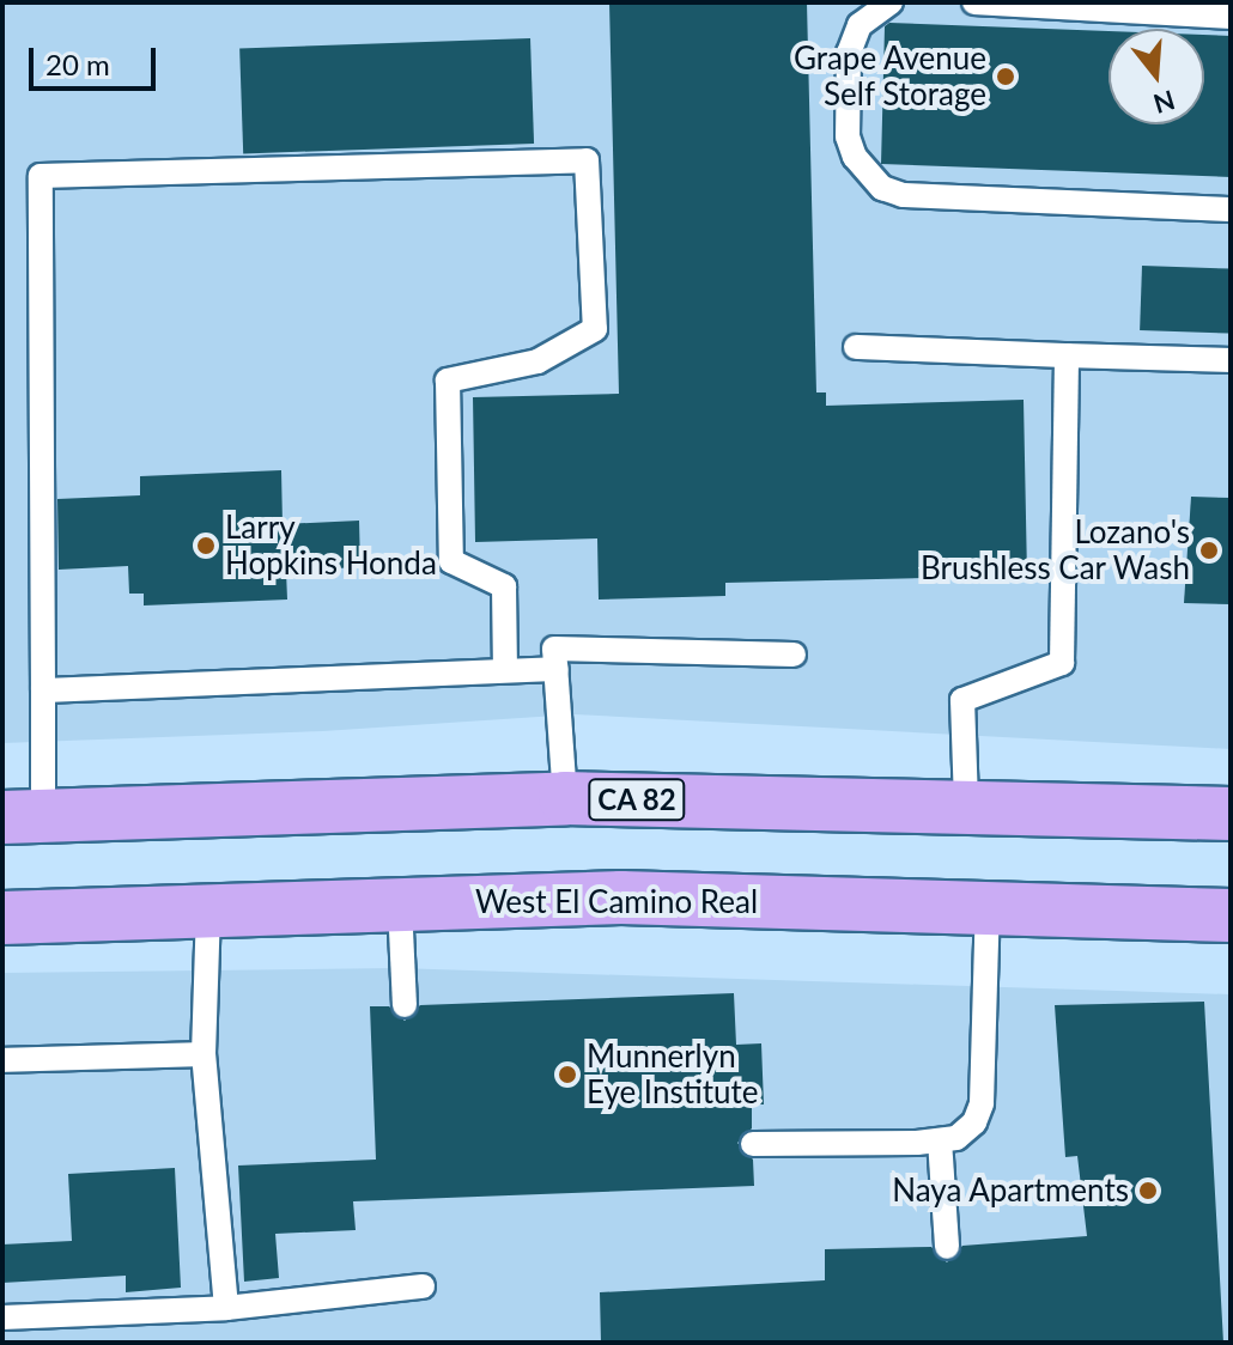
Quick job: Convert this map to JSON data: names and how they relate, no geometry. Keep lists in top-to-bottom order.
{
  "streets": {
    "main road": ["CA 82", "West El Camino Real"]
  },
  "places": [
    "Grape Avenue Self Storage",
    "Larry Hopkins Honda",
    "Lozano's Brushless Car Wash",
    "Munnerlyn Eye Institute",
    "Naya Apartments"
  ],
  "scale_bar": "20 m",
  "north": "bottom"
}
